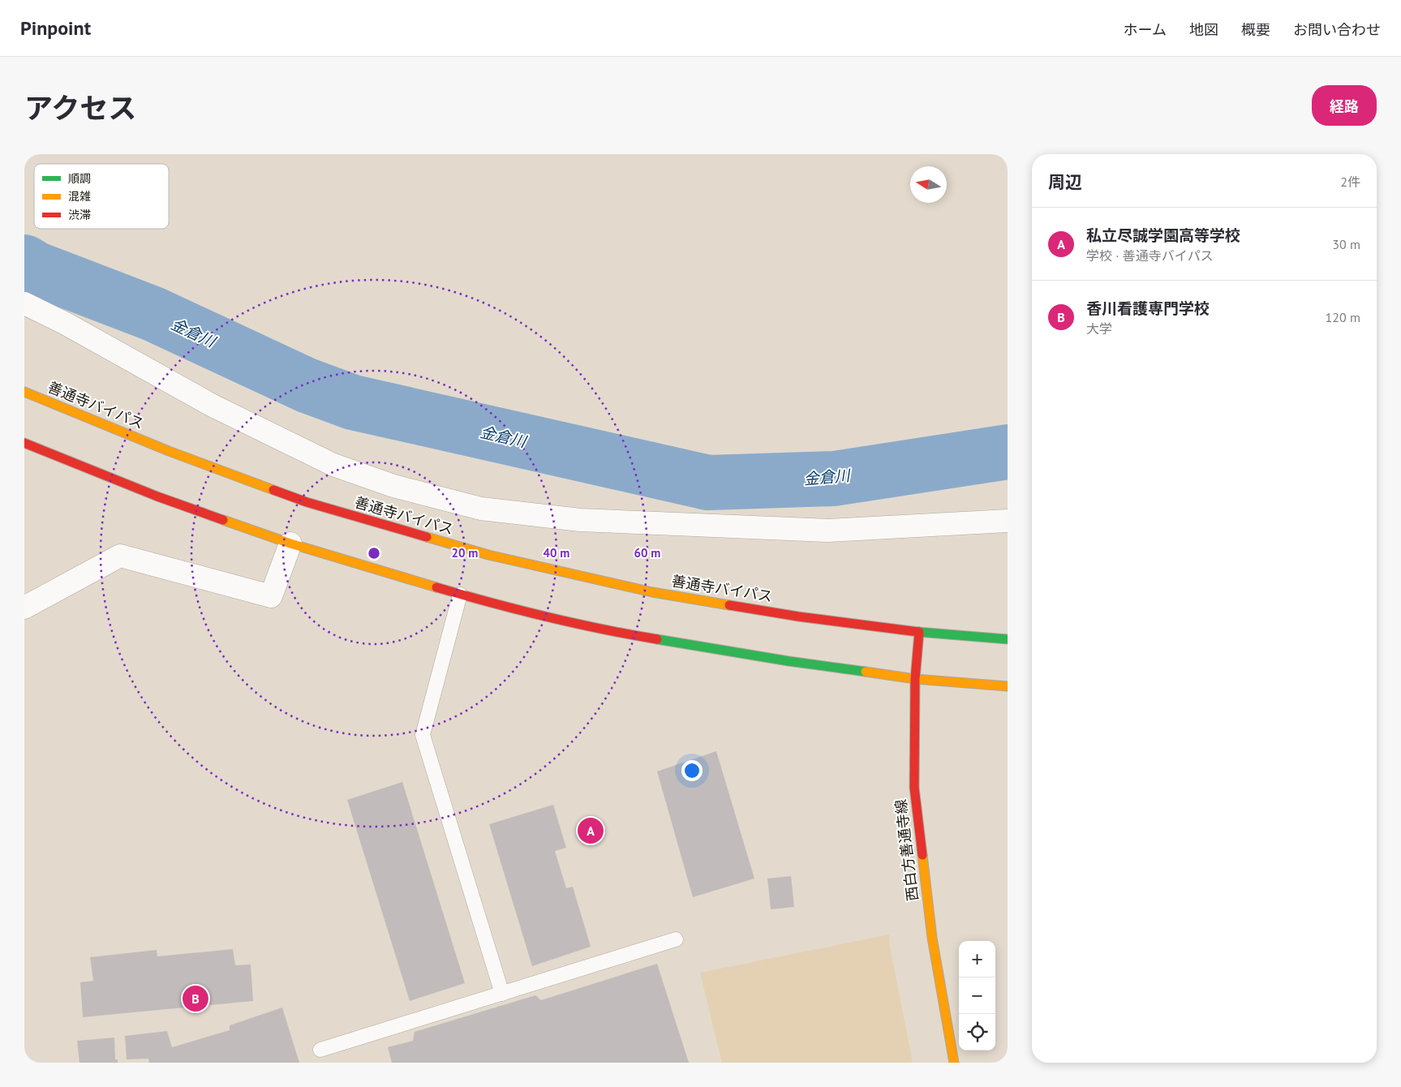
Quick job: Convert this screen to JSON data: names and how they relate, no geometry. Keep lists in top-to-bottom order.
{
  "streets": {
    "main road": ["善通寺バイパス", "西白方善通寺線"]
  },
  "crossings": [
    ["善通寺バイパス", "西白方善通寺線"]
  ],
  "water": ["金倉川"],
  "legend": ["順調", "混雑", "渋滞"],
  "north": "left",
  "page": {
    "header": "Pinpoint",
    "nav": [
      "ホーム",
      "地図",
      "概要",
      "お問い合わせ"
    ],
    "title": "アクセス",
    "buttons": "経路",
    "heading": ["周辺", "2件"],
    "list": [
      {
        "mark": "A",
        "name": "私立尽誠学園高等学校",
        "note": "学校 · 善通寺バイパス",
        "value": "30 m"
      },
      {
        "mark": "B",
        "name": "香川看護専門学校",
        "note": "大学",
        "value": "120 m"
      }
    ],
    "pins": ["A", "B"],
    "map_buttons": ["+", "−"]
  },
  "rings": ["20 m", "40 m", "60 m"]
}
